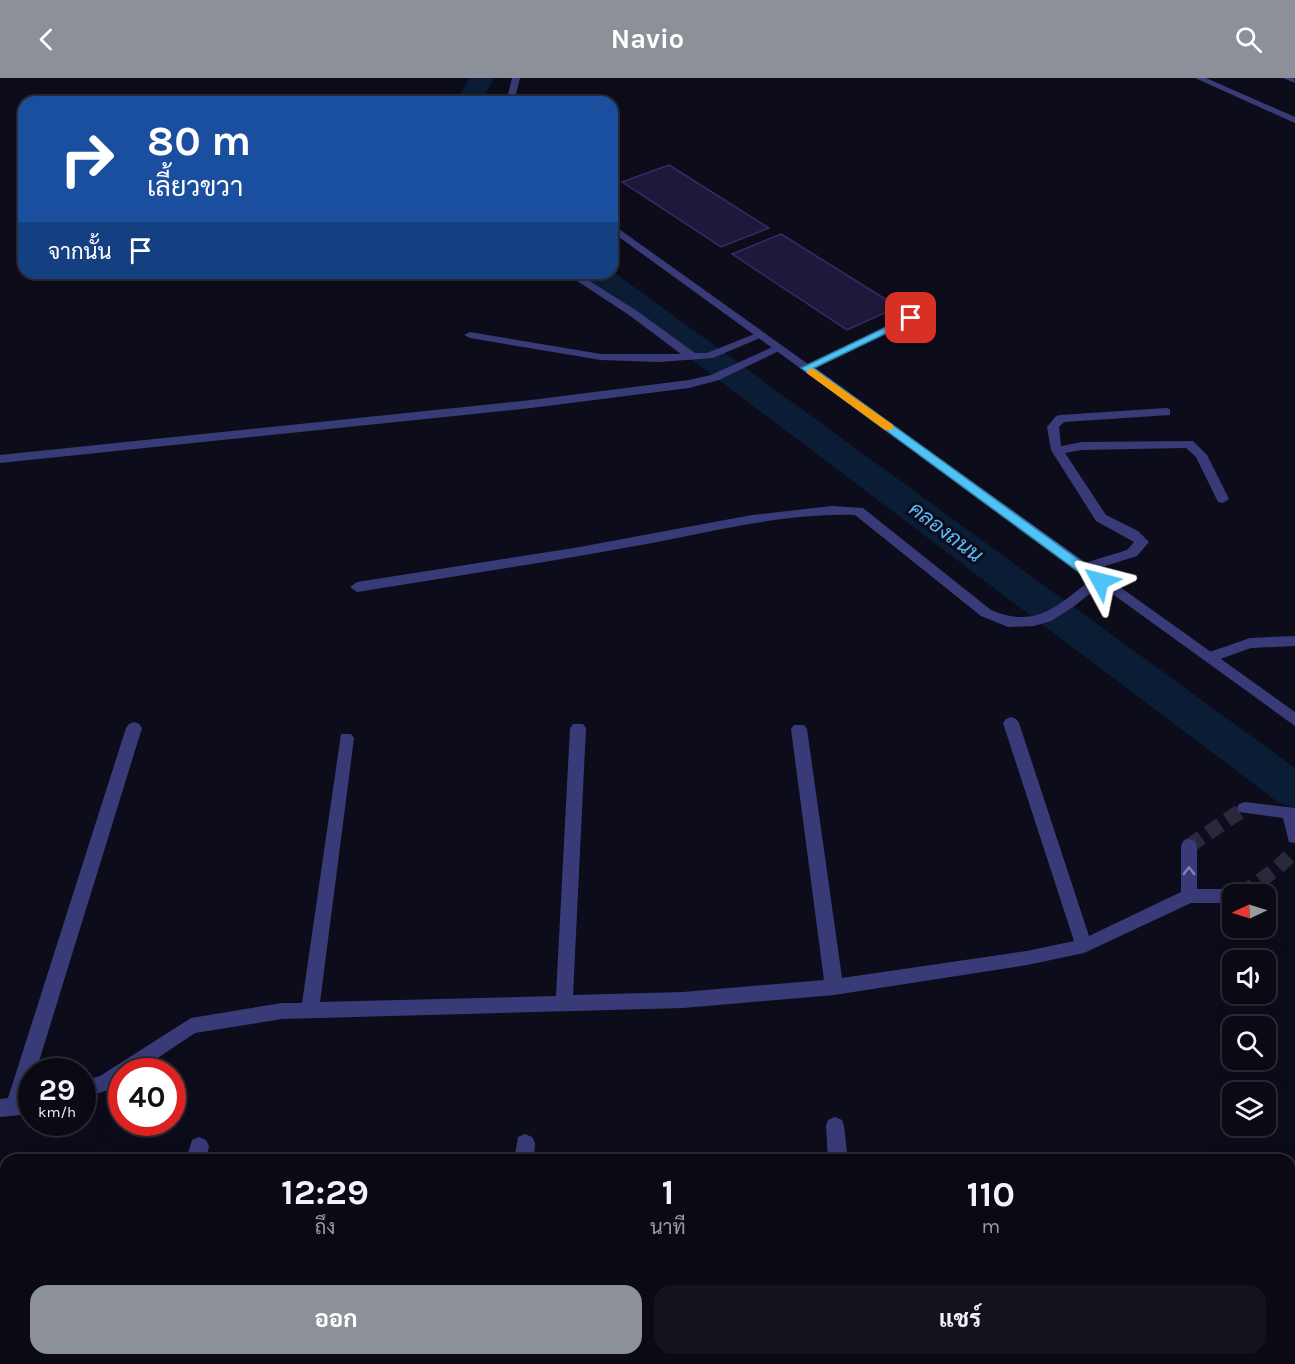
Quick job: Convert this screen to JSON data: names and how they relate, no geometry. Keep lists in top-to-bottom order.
{
  "water": ["คลองถนน"],
  "north": "left",
  "page": {
    "header": "Navio",
    "turn": ["80 m", "เลี้ยวขวา"],
    "then": "จากนั้น",
    "speed": "29 km/h",
    "limit": "40",
    "eta": [
      "12:29",
      "ถึง",
      "1",
      "นาที",
      "110",
      "m"
    ],
    "buttons": ["ออก", "แชร์"]
  }
}
